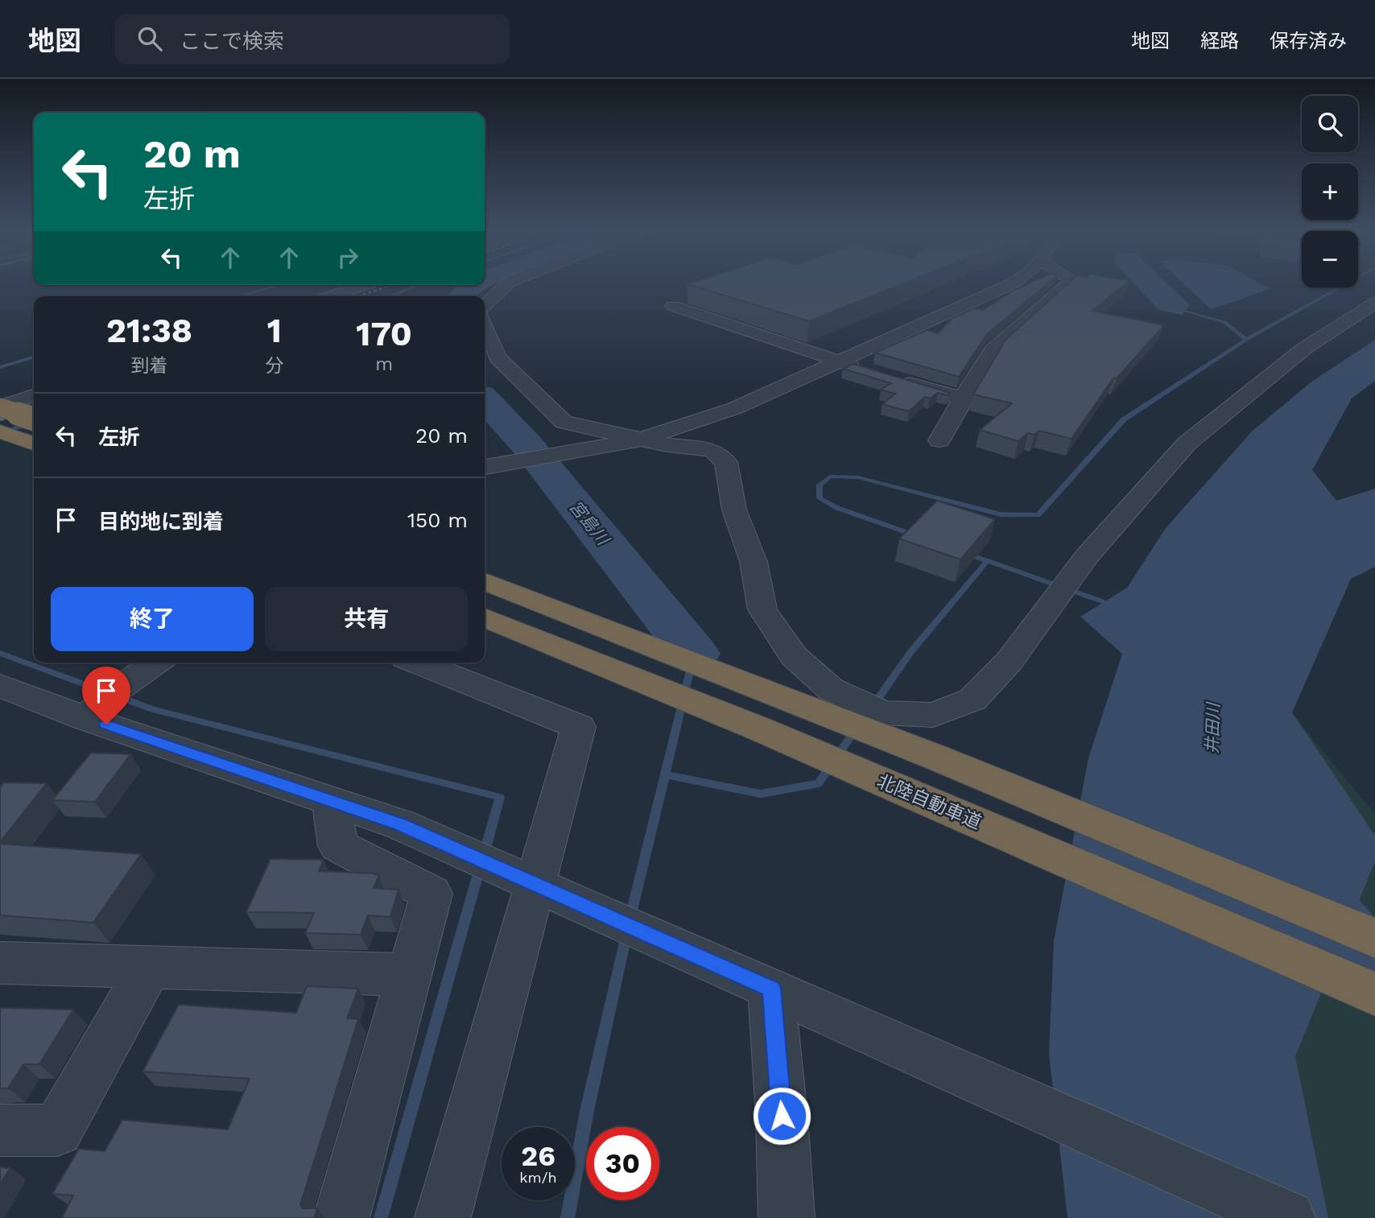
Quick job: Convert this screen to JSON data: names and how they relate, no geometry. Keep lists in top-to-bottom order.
{
  "streets": {
    "highway": ["北陸自動車道"]
  },
  "water": ["宮島川", "井田川"],
  "page": {
    "header": "地図",
    "search": "ここで検索",
    "nav": ["地図", "経路", "保存済み"],
    "map_buttons": ["+", "−"],
    "turn": ["20 m", "左折"],
    "eta": [
      "21:38",
      "到着",
      "1",
      "分",
      "170",
      "m"
    ],
    "list": [
      {
        "name": "左折",
        "value": "20 m"
      },
      {
        "name": "目的地に到着",
        "value": "150 m"
      }
    ],
    "buttons": ["終了", "共有"],
    "speed": "26 km/h",
    "limit": "30"
  }
}
